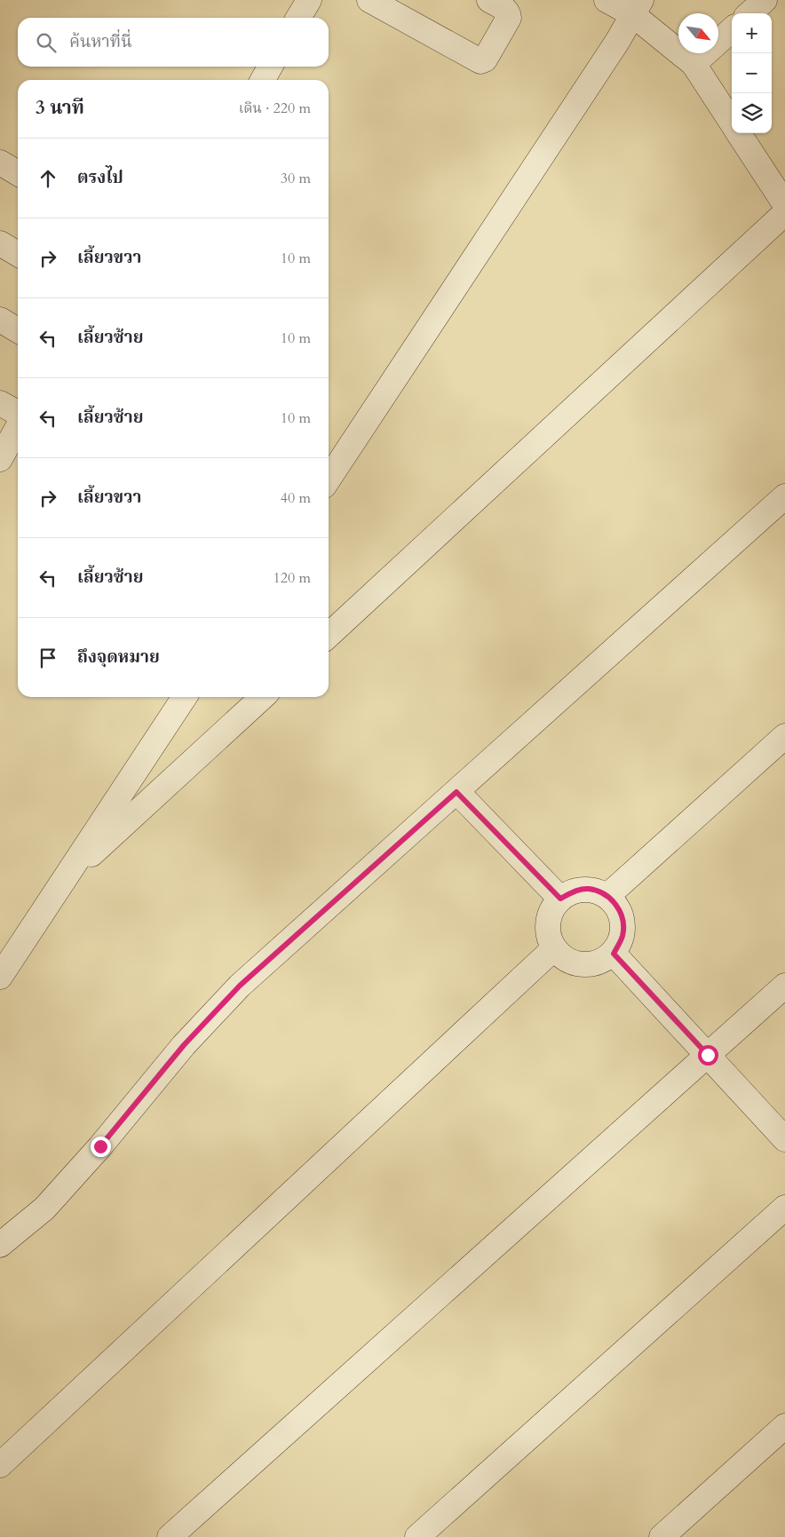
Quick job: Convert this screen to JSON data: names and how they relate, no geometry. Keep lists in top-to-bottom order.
{
  "north": "bottom right",
  "page": {
    "map_buttons": ["+", "−"],
    "search": "ค้นหาที่นี่",
    "heading": ["3 นาที", "เดิน · 220 m"],
    "list": [
      ["ตรงไป", "30 m"],
      ["เลี้ยวขวา", "10 m"],
      ["เลี้ยวซ้าย", "10 m"],
      ["เลี้ยวซ้าย", "10 m"],
      ["เลี้ยวขวา", "40 m"],
      ["เลี้ยวซ้าย", "120 m"],
      "ถึงจุดหมาย"
    ]
  }
}
